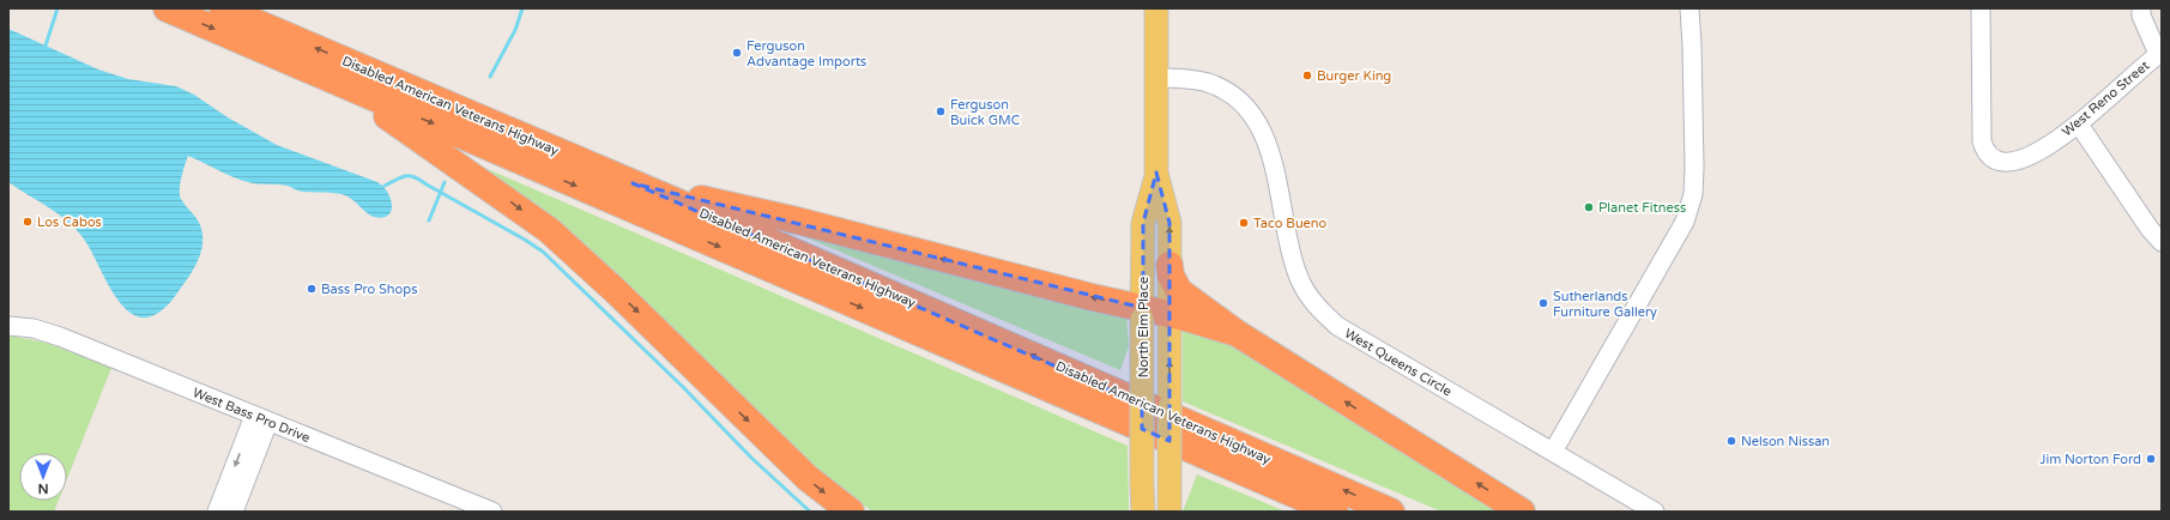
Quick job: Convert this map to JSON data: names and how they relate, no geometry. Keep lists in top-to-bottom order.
{
  "streets": {
    "highway": ["Disabled American Veterans Highway"],
    "main road": ["North Elm Place"],
    "street": ["West Reno Street", "West Queens Circle", "West Bass Pro Drive"]
  },
  "crossings": [
    ["North Elm Place", "West Queens Circle"]
  ],
  "places": [
    "Ferguson Advantage Imports",
    "Burger King",
    "Ferguson Buick GMC",
    "Planet Fitness",
    "Los Cabos",
    "Taco Bueno",
    "Bass Pro Shops",
    "Sutherlands Furniture Gallery",
    "Nelson Nissan",
    "Jim Norton Ford"
  ],
  "north": "bottom"
}
